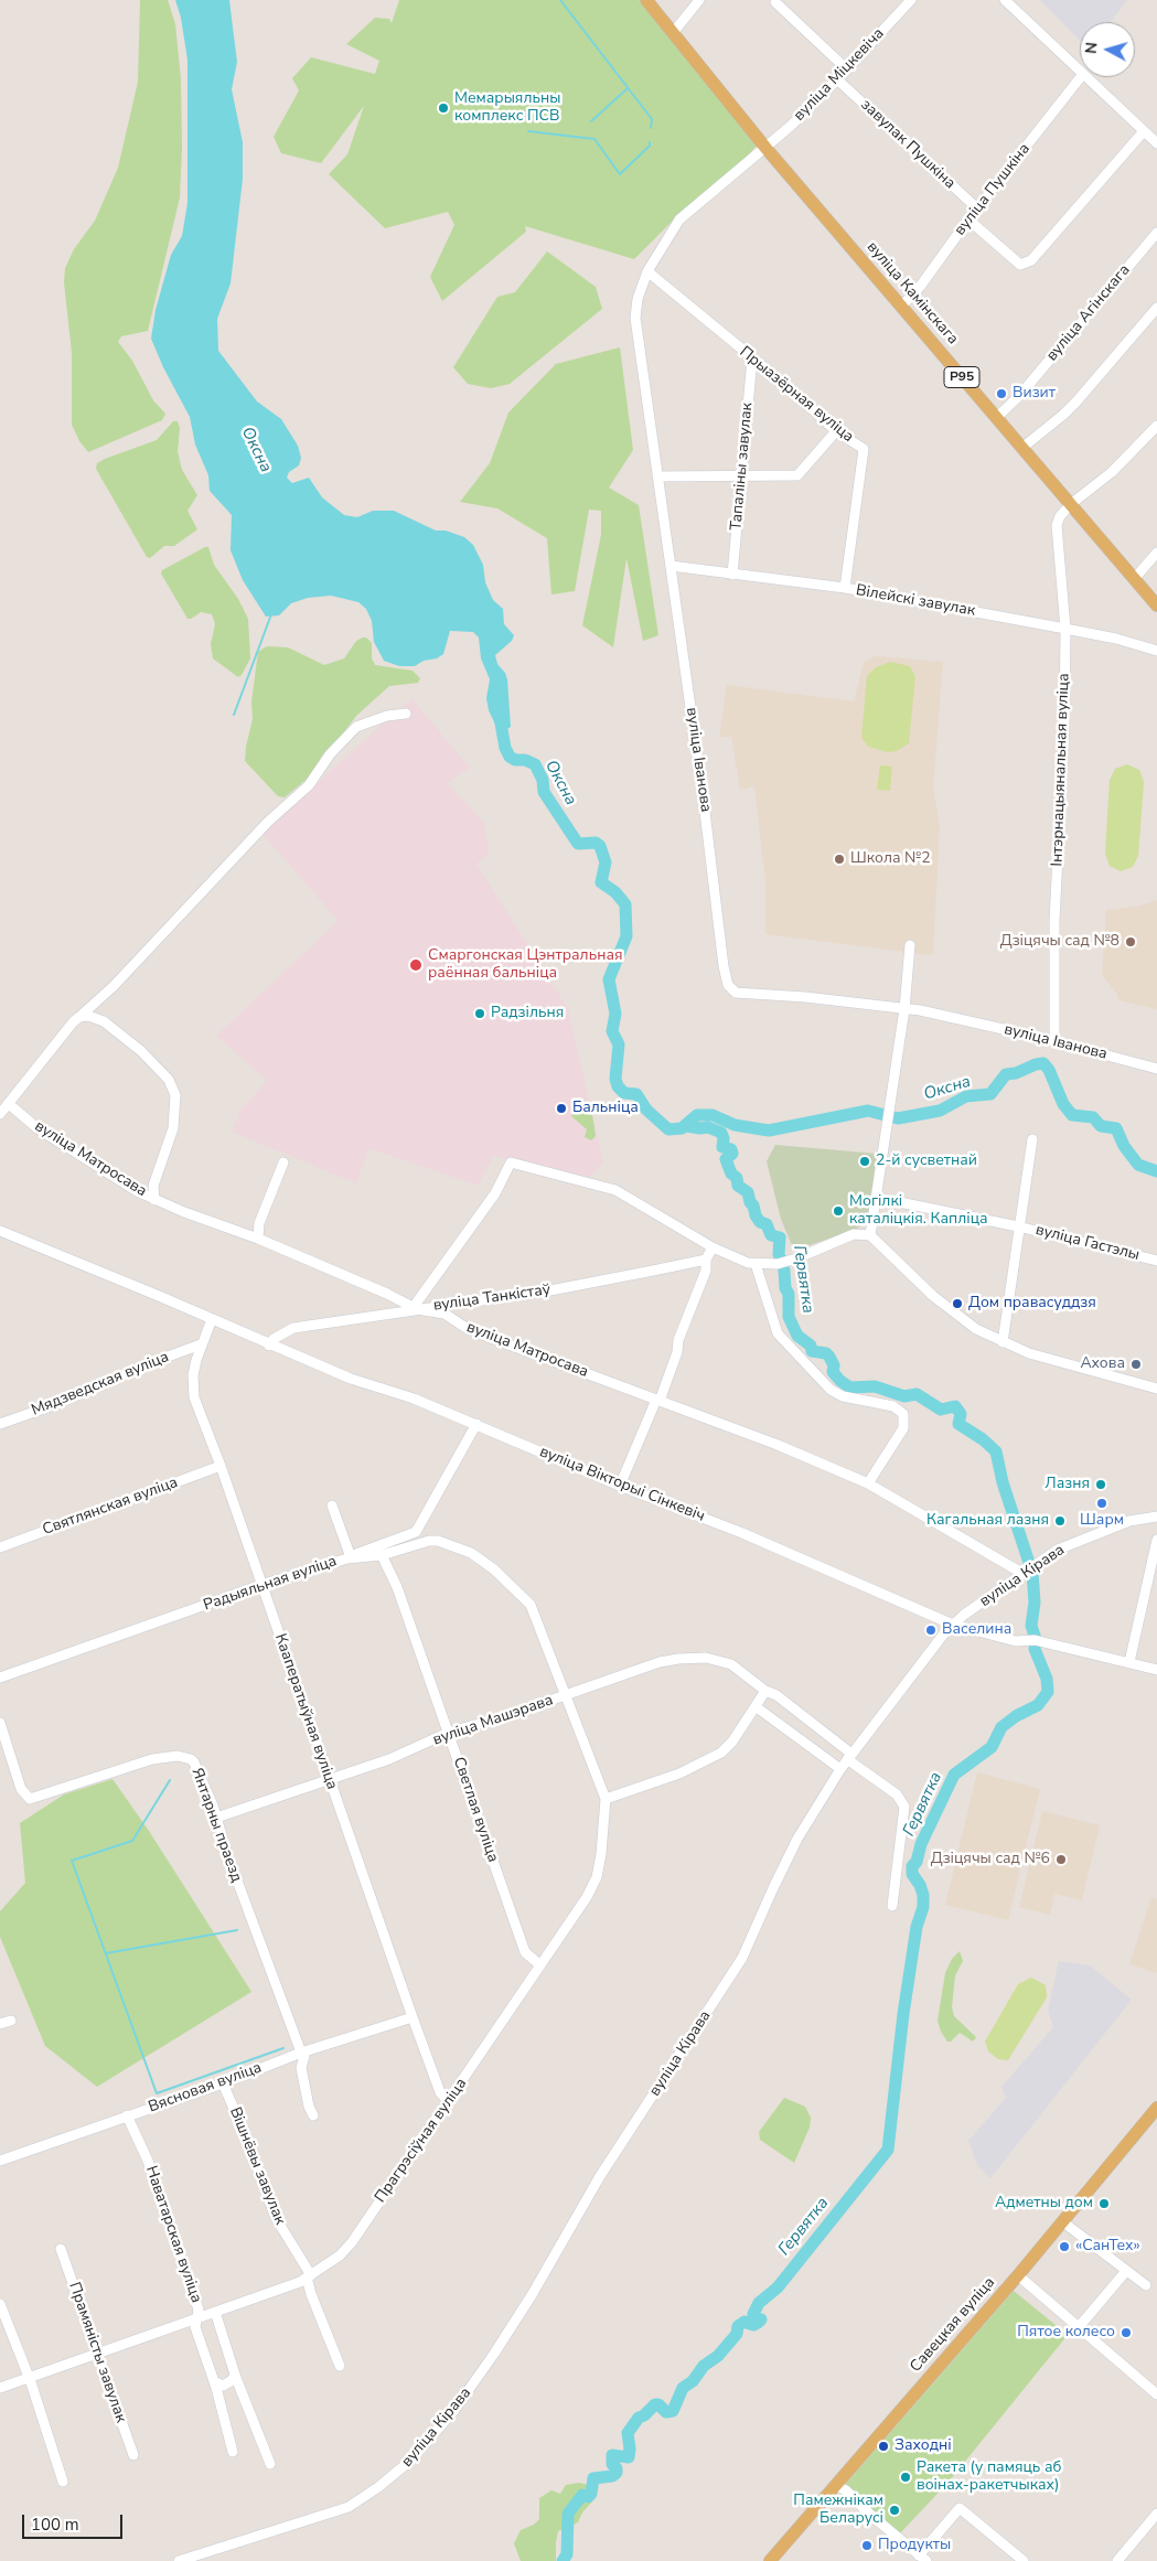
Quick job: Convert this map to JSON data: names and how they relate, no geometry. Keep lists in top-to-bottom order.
{
  "streets": {
    "main road": ["вуліца Камінскага", "Р95", "Савецкая вуліца"],
    "street": [
      "вуліца Міцкевіча",
      "завулак Пушкіна",
      "вуліца Пушкіна",
      "вуліца Агінскага",
      "Прыазёрная вуліца",
      "Тапаліны завулак",
      "Вілейскі завулак",
      "вуліца Іванова",
      "Інтэрнацыянальная вуліца",
      "вуліца Матросава",
      "вуліца Гастэлы",
      "вуліца Танкістаў",
      "Мядзведская вуліца",
      "вуліца Вікторыі Сінкевіч",
      "Святлянская вуліца",
      "вуліца Кірава",
      "Радыяльная вуліца",
      "Кааператыўная вуліца",
      "вуліца Машэрава",
      "Светлая вуліца",
      "Янтарны праезд",
      "Вясновая вуліца",
      "Прагрэсіўная вуліца",
      "Вішнёвы завулак",
      "Наватарская вуліца",
      "Прамяністы завулак"
    ]
  },
  "crossings": [
    ["вуліца Міцкевіча", "завулак Пушкіна"],
    ["вуліца Міцкевіча", "вуліца Камінскага"],
    ["вуліца Міцкевіча", "вуліца Іванова"],
    ["завулак Пушкіна", "вуліца Пушкіна"],
    ["вуліца Пушкіна", "вуліца Камінскага"],
    ["вуліца Камінскага", "вуліца Агінскага"],
    ["вуліца Камінскага", "вуліца Іванова"],
    ["вуліца Камінскага", "Інтэрнацыянальная вуліца"],
    ["Прыазёрная вуліца", "Тапаліны завулак"],
    ["Прыазёрная вуліца", "Вілейскі завулак"],
    ["Прыазёрная вуліца", "вуліца Іванова"],
    ["Тапаліны завулак", "Вілейскі завулак"],
    ["Вілейскі завулак", "вуліца Іванова"],
    ["Вілейскі завулак", "Інтэрнацыянальная вуліца"],
    ["вуліца Іванова", "Інтэрнацыянальная вуліца"],
    ["вуліца Матросава", "вуліца Танкістаў"],
    ["вуліца Матросава", "вуліца Кірава"],
    ["вуліца Танкістаў", "вуліца Вікторыі Сінкевіч"],
    ["Мядзведская вуліца", "Кааператыўная вуліца"],
    ["вуліца Вікторыі Сінкевіч", "вуліца Кірава"],
    ["вуліца Вікторыі Сінкевіч", "Кааператыўная вуліца"],
    ["Святлянская вуліца", "Кааператыўная вуліца"],
    ["вуліца Кірава", "вуліца Машэрава"],
    ["Радыяльная вуліца", "Кааператыўная вуліца"],
    ["Радыяльная вуліца", "Светлая вуліца"],
    ["Кааператыўная вуліца", "вуліца Машэрава"],
    ["Кааператыўная вуліца", "Вясновая вуліца"],
    ["Кааператыўная вуліца", "Прагрэсіўная вуліца"],
    ["вуліца Машэрава", "Светлая вуліца"],
    ["вуліца Машэрава", "Янтарны праезд"],
    ["вуліца Машэрава", "Прагрэсіўная вуліца"],
    ["Светлая вуліца", "Прагрэсіўная вуліца"],
    ["Янтарны праезд", "Вясновая вуліца"],
    ["Вясновая вуліца", "Вішнёвы завулак"],
    ["Вясновая вуліца", "Наватарская вуліца"],
    ["Прагрэсіўная вуліца", "Вішнёвы завулак"],
    ["Прагрэсіўная вуліца", "Наватарская вуліца"],
    ["Прагрэсіўная вуліца", "Прамяністы завулак"]
  ],
  "water": ["Оксна", "Гервятка"],
  "places": [
    "Мемарыяльны комплекс ПСВ",
    "Визит",
    "Школа №2",
    "Дзіцячы сад №8",
    "Смаргонская Цэнтральная раённая бальніца",
    "Радзільня",
    "Бальніца",
    "2-й сусветнай",
    "Могілкі каталіцкія. Капліца",
    "Дом правасуддзя",
    "Ахова",
    "Лазня",
    "Шарм",
    "Кагальная лазня",
    "Васелина",
    "Дзіцячы сад №6",
    "Адметны дом",
    "«СанТех»",
    "Пятое колесо",
    "Заходні",
    "Ракета (у памяць аб воінах-ракетчыках)",
    "Памежнікам Беларусі",
    "Продукты"
  ],
  "scale_bar": "100 m",
  "north": "left"
}
